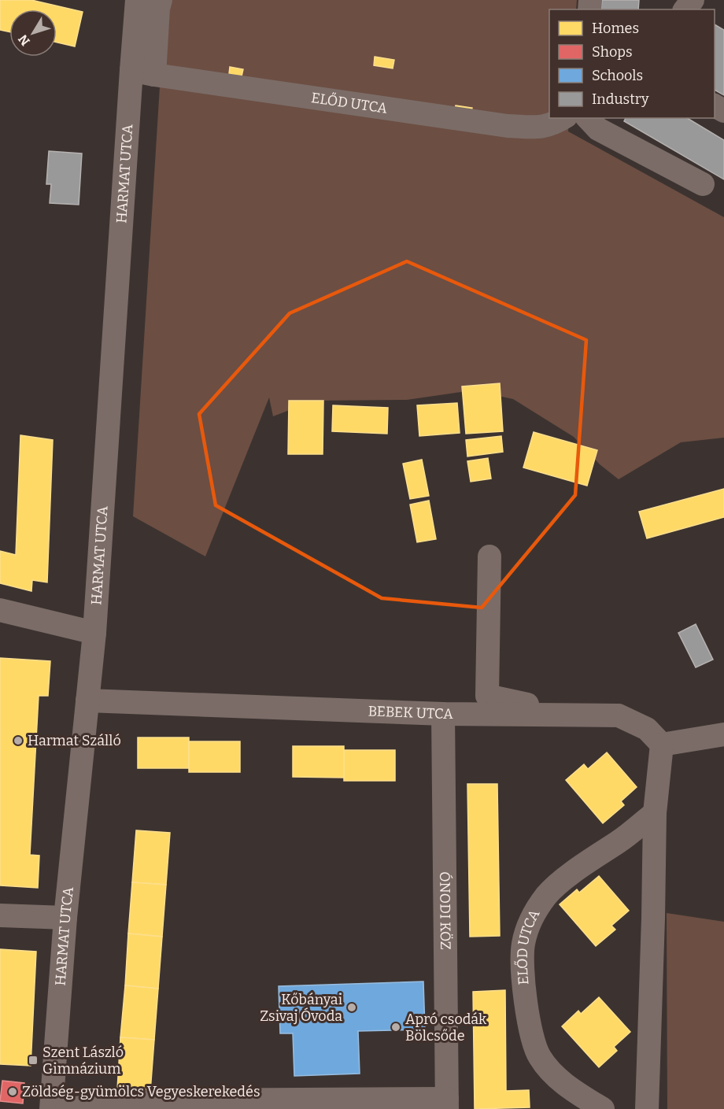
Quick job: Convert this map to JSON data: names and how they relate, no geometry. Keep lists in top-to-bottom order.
{
  "streets": {
    "street": [
      "ELŐD UTCA",
      "HARMAT UTCA",
      "BEBEK UTCA",
      "ÓNODI KÖZ"
    ]
  },
  "crossings": [
    ["ELŐD UTCA", "HARMAT UTCA"],
    ["HARMAT UTCA", "BEBEK UTCA"],
    ["BEBEK UTCA", "ÓNODI KÖZ"]
  ],
  "places": {
    "other": [
      "Harmat Szálló",
      "Kőbányai Zsivaj Óvoda",
      "Apró csodák Bölcsőde",
      "Zöldség-gyümölcs Vegyeskerekedés"
    ],
    "transit": ["Szent László Gimnázium"]
  },
  "legend": [
    "Homes",
    "Shops",
    "Schools",
    "Industry"
  ],
  "north": "bottom left"
}
